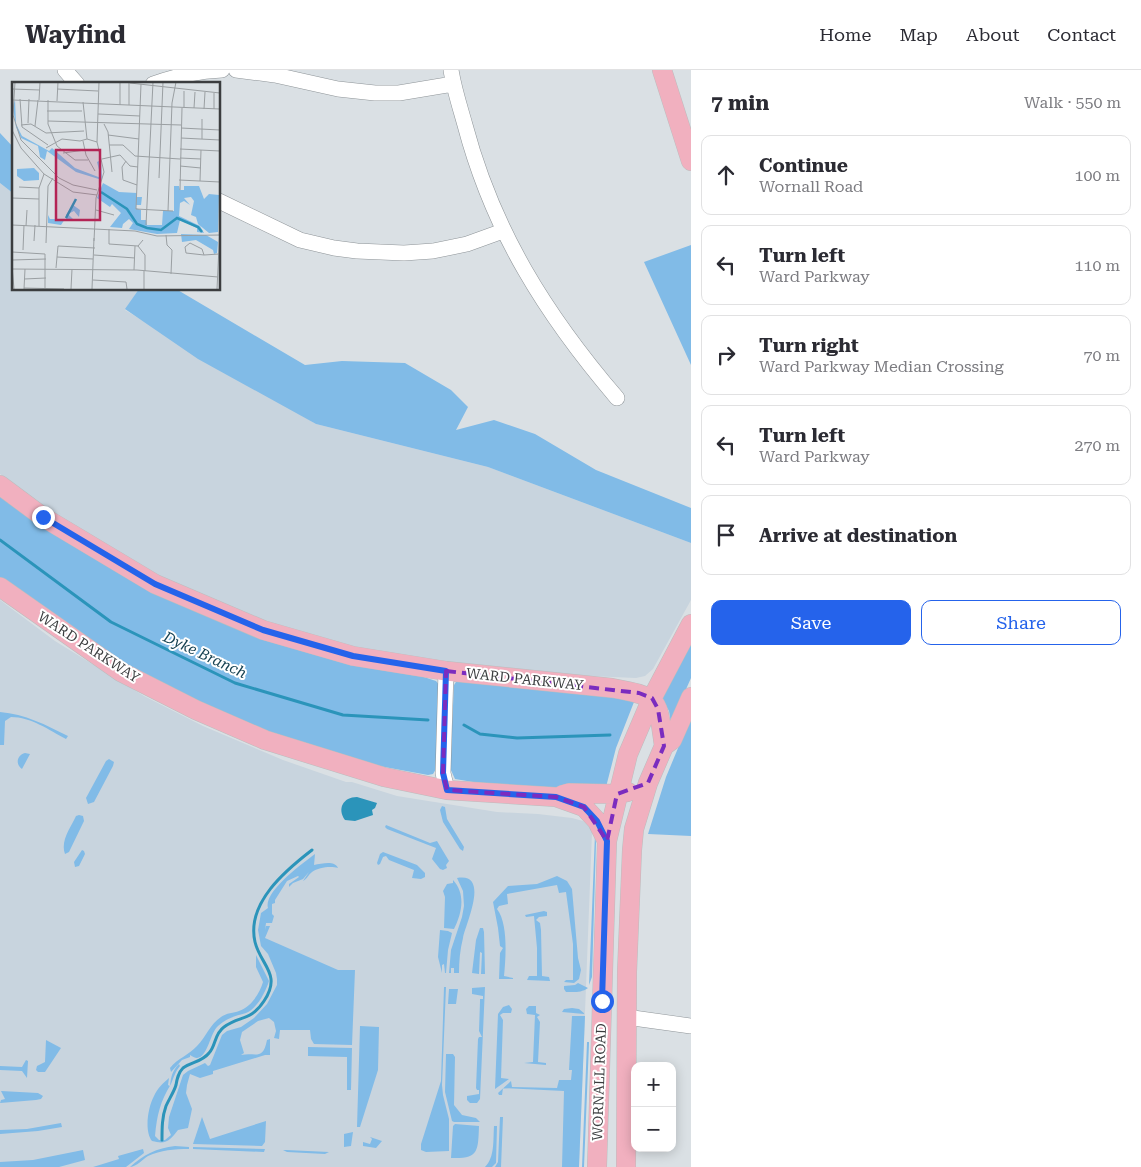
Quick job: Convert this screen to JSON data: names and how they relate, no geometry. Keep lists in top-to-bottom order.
{
  "streets": {
    "main road": ["WARD PARKWAY", "WORNALL ROAD"]
  },
  "crossings": [
    ["WARD PARKWAY", "WORNALL ROAD"]
  ],
  "water": ["Dyke Branch"],
  "page": {
    "header": "Wayfind",
    "nav": [
      "Home",
      "Map",
      "About",
      "Contact"
    ],
    "heading": ["7 min", "Walk · 550 m"],
    "list": [
      ["Continue", "Wornall Road", "100 m"],
      ["Turn left", "Ward Parkway", "110 m"],
      ["Turn right", "Ward Parkway Median Crossing", "70 m"],
      ["Turn left", "Ward Parkway", "270 m"],
      "Arrive at destination"
    ],
    "buttons": ["Save", "Share"],
    "map_buttons": ["+", "−"]
  }
}
